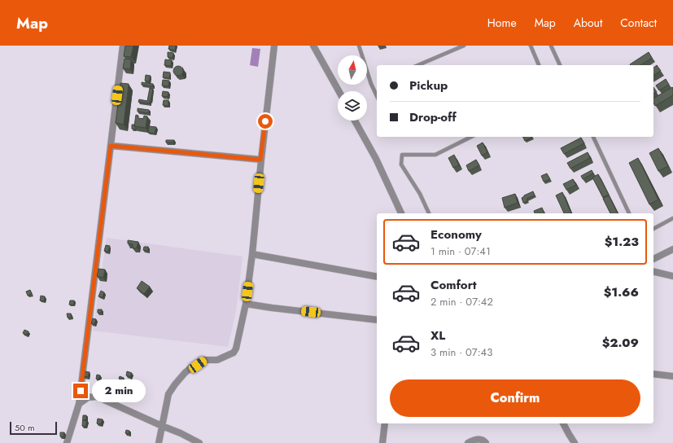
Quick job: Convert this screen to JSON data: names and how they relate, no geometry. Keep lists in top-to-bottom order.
{
  "scale_bar": "50 m",
  "north": "top",
  "page": {
    "header": "Map",
    "nav": [
      "Home",
      "Map",
      "About",
      "Contact"
    ],
    "banner": ["Pickup", "Drop-off"],
    "list": [
      {
        "name": "Economy",
        "note": "1 min · 07:41",
        "value": "$1.23"
      },
      {
        "name": "Comfort",
        "note": "2 min · 07:42",
        "value": "$1.66"
      },
      {
        "name": "XL",
        "note": "3 min · 07:43",
        "value": "$2.09"
      }
    ],
    "buttons": "Confirm",
    "bubble": "2 min",
    "scale": "50 m"
  }
}
